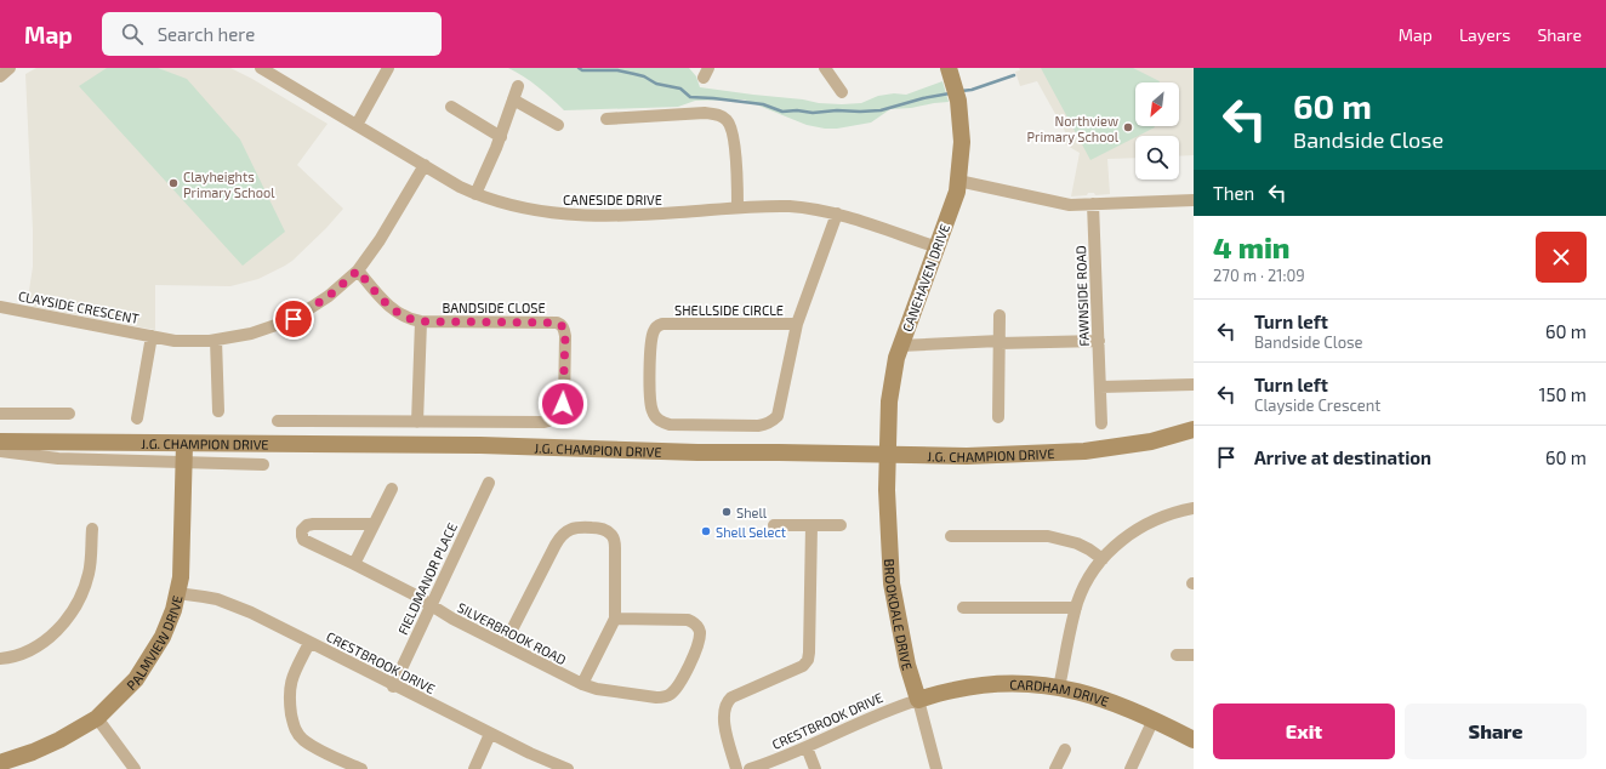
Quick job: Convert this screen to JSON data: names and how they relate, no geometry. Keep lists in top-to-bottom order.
{
  "streets": {
    "street": [
      "CANESIDE DRIVE",
      "CANEHAVEN DRIVE",
      "FAWNSIDE ROAD",
      "CLAYSIDE CRESCENT",
      "BANDSIDE CLOSE",
      "SHELLSIDE CIRCLE",
      "J.G. CHAMPION DRIVE",
      "FIELDMANOR PLACE",
      "BROOKDALE DRIVE",
      "SILVERBROOK ROAD",
      "PALMVIEW DRIVE",
      "CRESTBROOK DRIVE",
      "CARDHAM DRIVE"
    ]
  },
  "crossings": [
    ["CANESIDE DRIVE", "CANEHAVEN DRIVE"],
    ["CANESIDE DRIVE", "CLAYSIDE CRESCENT"],
    ["CANESIDE DRIVE", "SHELLSIDE CIRCLE"],
    ["CANEHAVEN DRIVE", "J.G. CHAMPION DRIVE"],
    ["CANEHAVEN DRIVE", "BROOKDALE DRIVE"],
    ["CLAYSIDE CRESCENT", "BANDSIDE CLOSE"],
    ["J.G. CHAMPION DRIVE", "BROOKDALE DRIVE"],
    ["J.G. CHAMPION DRIVE", "PALMVIEW DRIVE"],
    ["FIELDMANOR PLACE", "SILVERBROOK ROAD"],
    ["FIELDMANOR PLACE", "CRESTBROOK DRIVE"],
    ["BROOKDALE DRIVE", "CRESTBROOK DRIVE"],
    ["BROOKDALE DRIVE", "CARDHAM DRIVE"],
    ["PALMVIEW DRIVE", "CRESTBROOK DRIVE"],
    ["CRESTBROOK DRIVE", "CARDHAM DRIVE"]
  ],
  "places": [
    "Northview Primary School",
    "Clayheights Primary School",
    "Shell",
    "Shell Select"
  ],
  "north": "bottom left",
  "page": {
    "header": "Map",
    "search": "Search here",
    "nav": ["Map", "Layers", "Share"],
    "turn": ["60 m", "Bandside Close"],
    "then": "Then",
    "heading": ["4 min", "270 m · 21:09"],
    "list": [
      {
        "name": "Turn left",
        "note": "Bandside Close",
        "value": "60 m"
      },
      {
        "name": "Turn left",
        "note": "Clayside Crescent",
        "value": "150 m"
      },
      {
        "name": "Arrive at destination",
        "value": "60 m"
      }
    ],
    "buttons": ["Exit", "Share"]
  }
}
